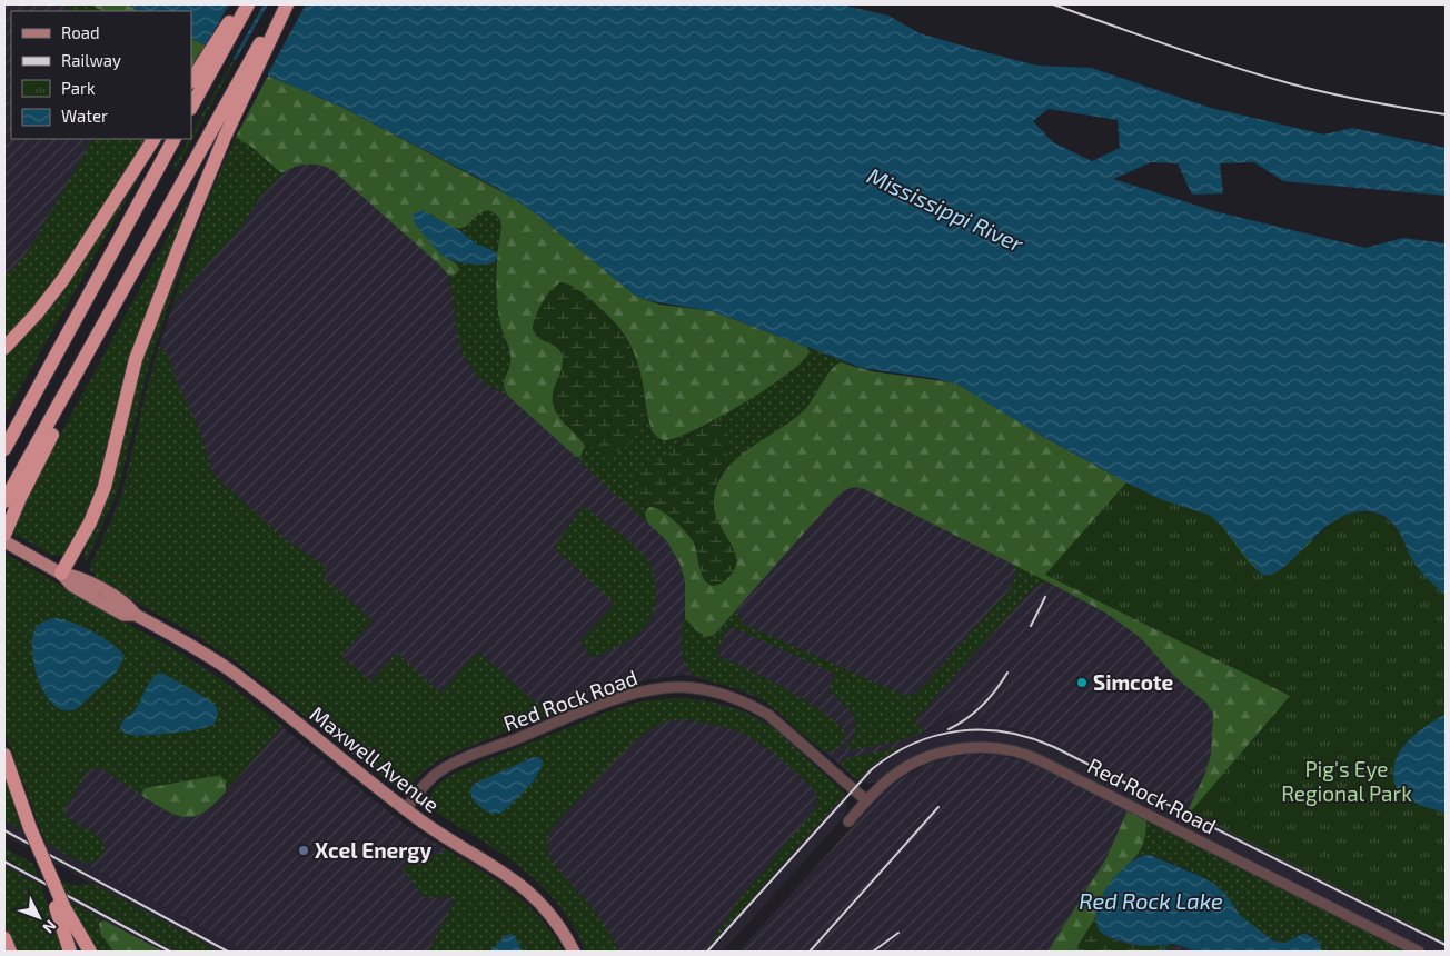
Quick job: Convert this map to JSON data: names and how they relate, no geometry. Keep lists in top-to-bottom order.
{
  "streets": {
    "main road": ["Maxwell Avenue"],
    "street": ["Red Rock Road"]
  },
  "crossings": [
    ["Red Rock Road", "Maxwell Avenue"]
  ],
  "water": ["Mississippi River", "Red Rock Lake"],
  "parks": ["Pig's Eye Regional Park"],
  "places": ["Simcote", "Xcel Energy"],
  "legend": [
    "Road",
    "Railway",
    "Park",
    "Water"
  ],
  "north": "bottom right"
}
